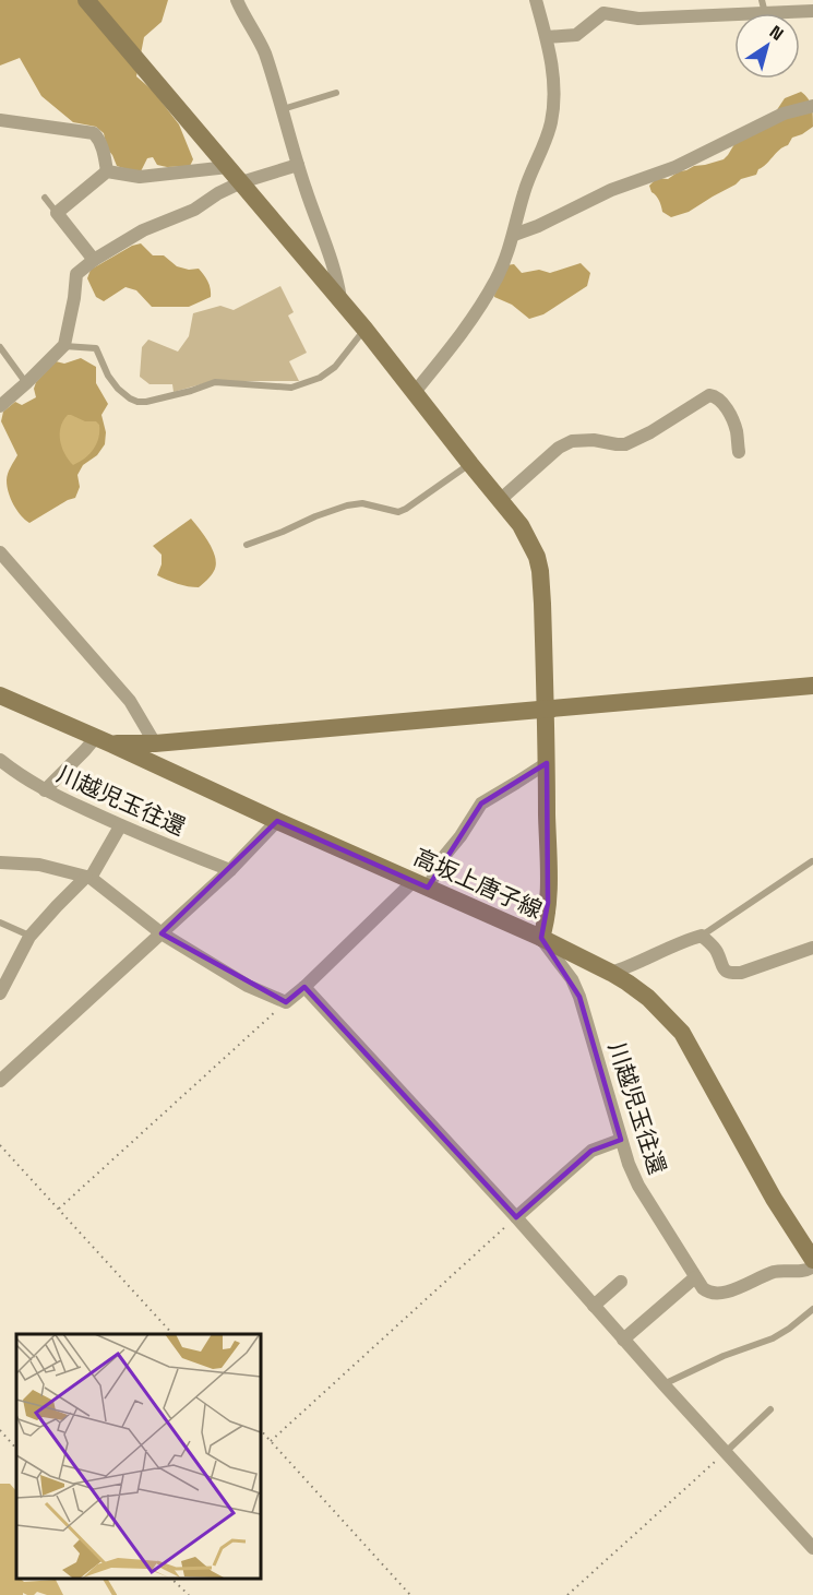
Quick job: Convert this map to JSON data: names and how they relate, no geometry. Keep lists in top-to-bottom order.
{
  "streets": {
    "street": ["川越児玉往還", "高坂上唐子線"]
  },
  "crossings": [
    ["川越児玉往還", "高坂上唐子線"]
  ],
  "north": "top right"
}
